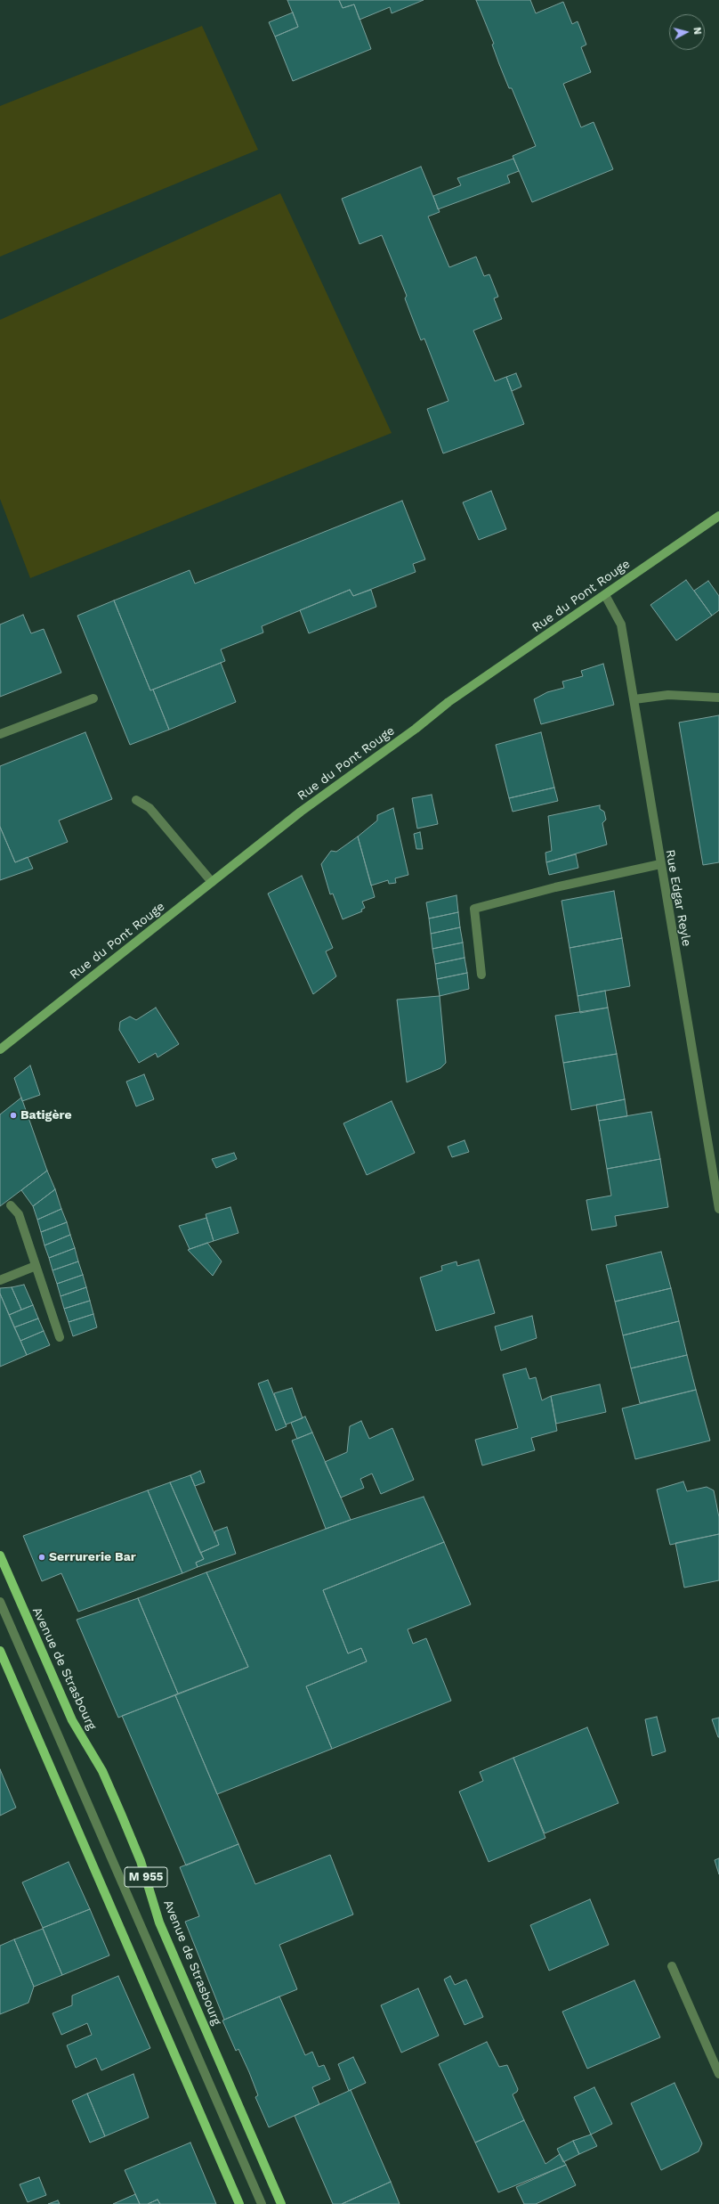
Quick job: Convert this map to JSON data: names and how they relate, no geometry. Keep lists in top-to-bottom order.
{
  "streets": {
    "main road": ["Rue du Pont Rouge", "Avenue de Strasbourg", "M 955"],
    "street": ["Rue Edgar Reyle"]
  },
  "crossings": [
    ["Rue du Pont Rouge", "Rue Edgar Reyle"]
  ],
  "places": ["Batigère", "Serrurerie Bar"],
  "north": "right"
}
